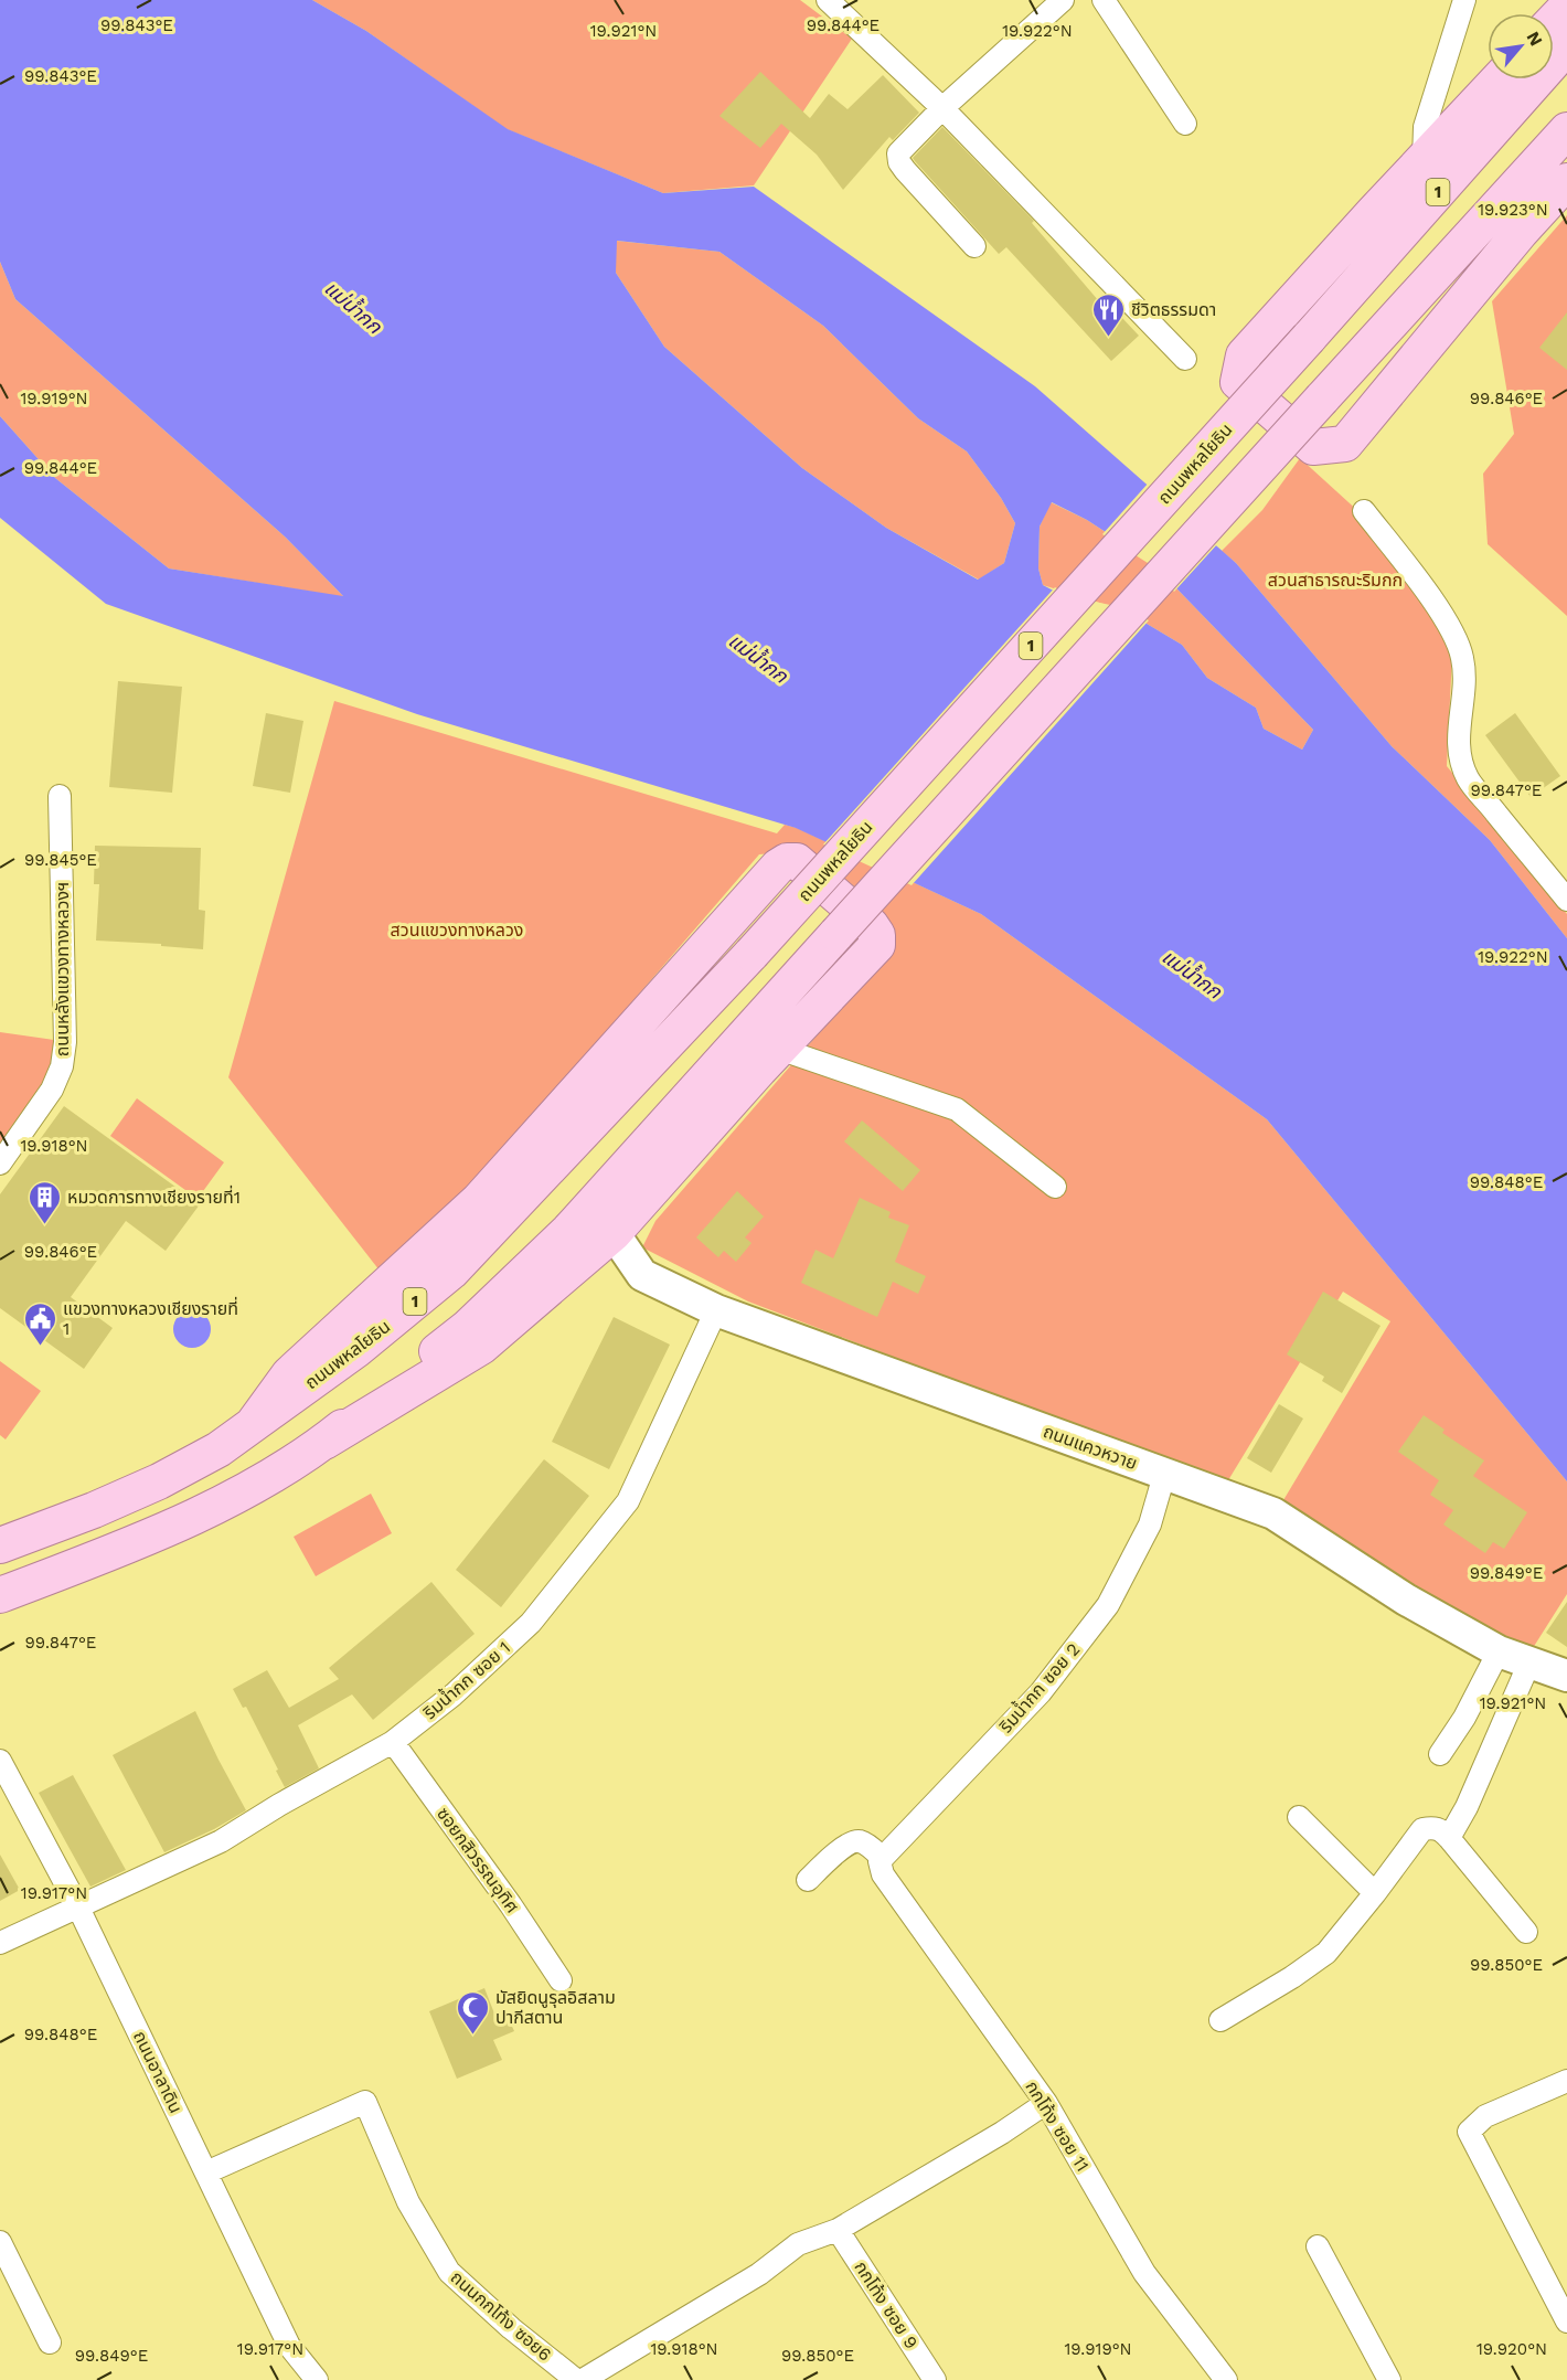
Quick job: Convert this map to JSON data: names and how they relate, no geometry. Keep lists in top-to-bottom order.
{
  "streets": {
    "main road": ["1", "ถนนพหลโยธิน"],
    "street": [
      "ถนนหลังแขวงทางหลวงฯ",
      "ถนนแควหวาย",
      "ริมน้ำกก ซอย 1",
      "ริมน้ำกก ซอย 2",
      "ซอยกสิวรรณอุทิศ",
      "ถนนอาลาดิน",
      "กกโท้ง ซอย 11",
      "กกโท้ง ซอย 9",
      "ถนนกกโท้ง ซอย6"
    ]
  },
  "crossings": [
    ["ถนนแควหวาย", "ริมน้ำกก ซอย 1"],
    ["ถนนแควหวาย", "ริมน้ำกก ซอย 2"],
    ["ริมน้ำกก ซอย 1", "ซอยกสิวรรณอุทิศ"],
    ["ริมน้ำกก ซอย 1", "ถนนอาลาดิน"],
    ["ริมน้ำกก ซอย 2", "กกโท้ง ซอย 11"],
    ["ถนนอาลาดิน", "ถนนกกโท้ง ซอย6"]
  ],
  "water": ["แม่น้ำกก"],
  "parks": ["สวนสาธารณะริมกก", "สวนแขวงทางหลวง"],
  "places": {
    "restaurant": ["ชีวิตธรรมดา"],
    "building": ["หมวดการทางเชียงรายที่1"],
    "public building": ["แขวงทางหลวงเชียงรายที่ 1"],
    "mosque": ["มัสยิดนูรุลอิสลาม ปากีสตาน"]
  },
  "north": "top right",
  "coordinates": [
    "99.843°E",
    "99.844°E",
    "19.921°N",
    "19.922°N",
    "19.923°N",
    "99.846°E",
    "19.919°N",
    "99.847°E",
    "99.845°E",
    "19.918°N",
    "99.848°E",
    "99.849°E",
    "19.917°N",
    "99.850°E",
    "19.920°N"
  ]
}
